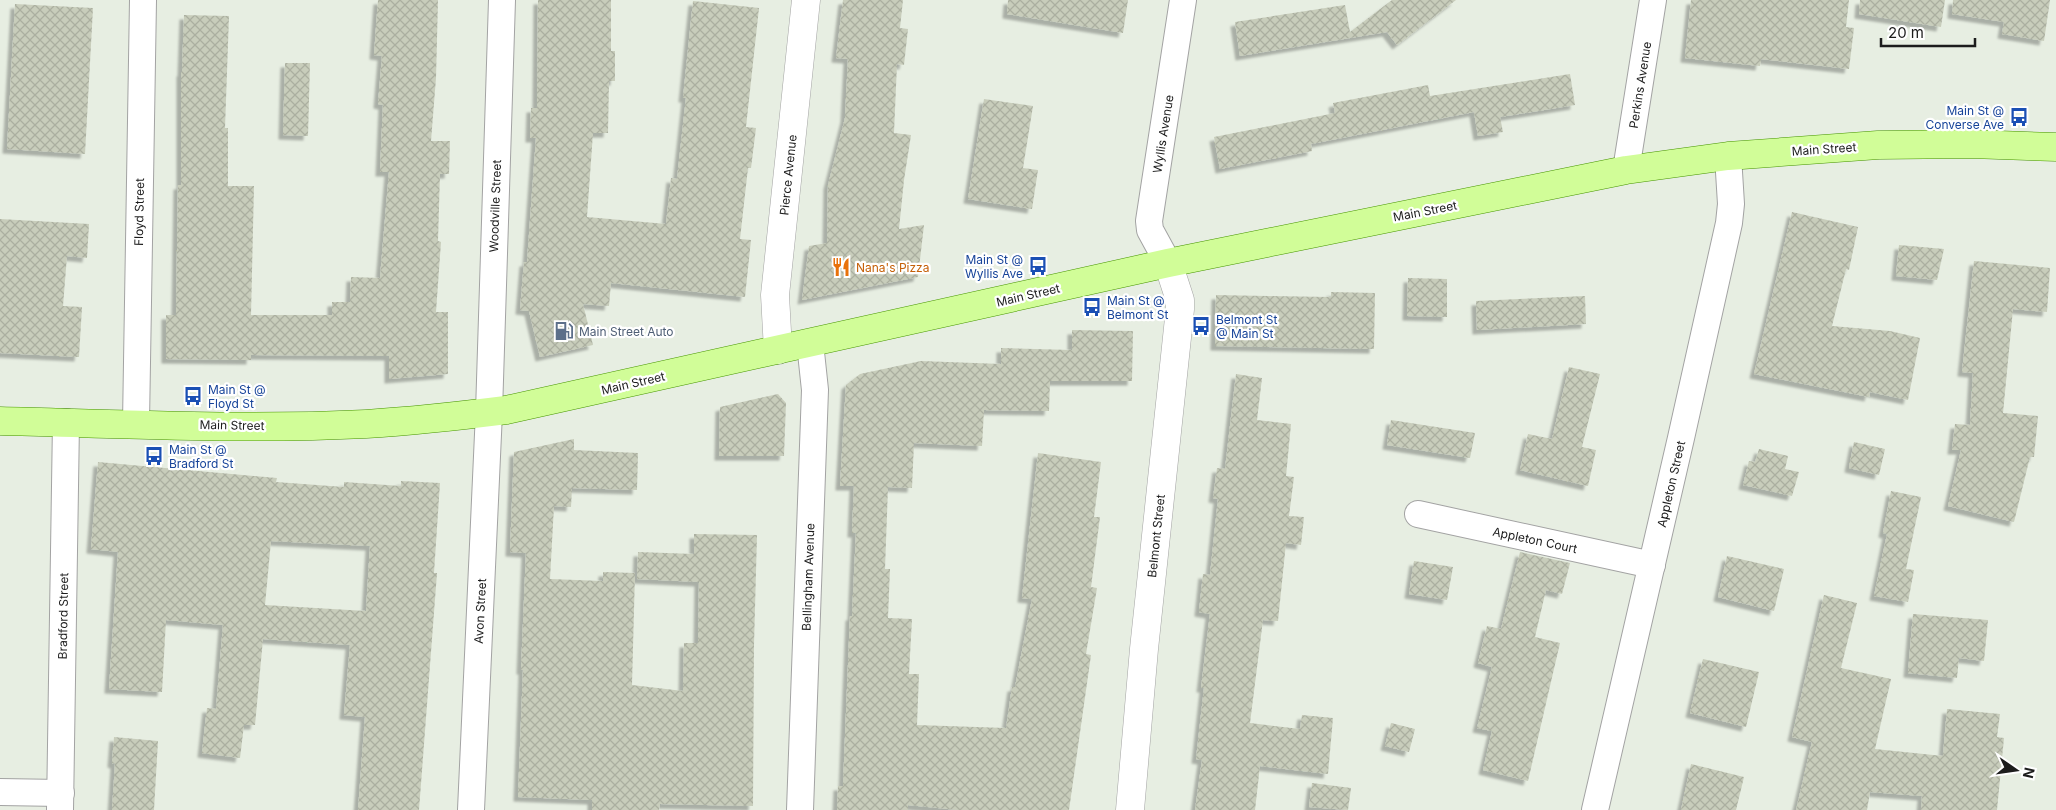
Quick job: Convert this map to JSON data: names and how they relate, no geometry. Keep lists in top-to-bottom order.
{
  "streets": {
    "main road": ["Main Street"],
    "street": [
      "Perkins Avenue",
      "Wyllis Avenue",
      "Pierce Avenue",
      "Woodville Street",
      "Floyd Street",
      "Appleton Street",
      "Belmont Street",
      "Appleton Court",
      "Bellingham Avenue",
      "Avon Street",
      "Bradford Street"
    ]
  },
  "crossings": [
    ["Perkins Avenue", "Main Street"],
    ["Wyllis Avenue", "Main Street"],
    ["Wyllis Avenue", "Belmont Street"],
    ["Main Street", "Pierce Avenue"],
    ["Main Street", "Woodville Street"],
    ["Main Street", "Floyd Street"],
    ["Main Street", "Appleton Street"],
    ["Main Street", "Belmont Street"],
    ["Main Street", "Bellingham Avenue"],
    ["Main Street", "Avon Street"],
    ["Main Street", "Bradford Street"],
    ["Woodville Street", "Avon Street"],
    ["Appleton Street", "Appleton Court"]
  ],
  "places": {
    "bus stop": [
      "Main St @ Converse Ave",
      "Main St @ Wyllis Ave",
      "Main St @ Belmont St",
      "Belmont St @ Main St",
      "Main St @ Floyd St",
      "Main St @ Bradford St"
    ],
    "restaurant": ["Nana's Pizza"],
    "fuel station": ["Main Street Auto"]
  },
  "scale_bar": "20 m",
  "north": "right"
}
